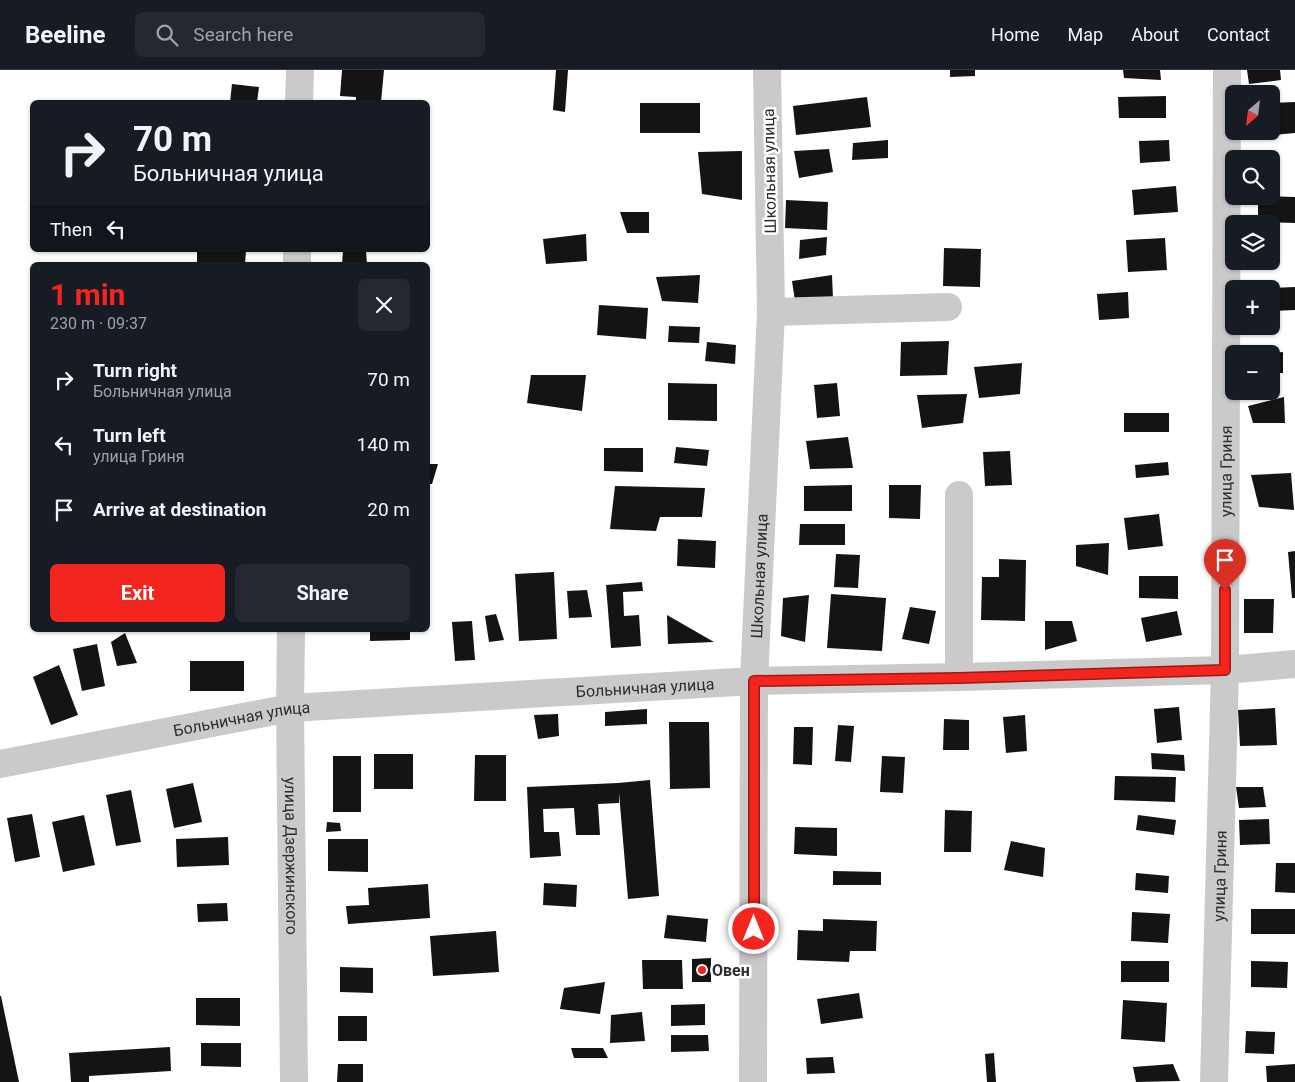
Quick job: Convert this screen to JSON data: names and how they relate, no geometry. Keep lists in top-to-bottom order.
{
  "streets": {
    "street": [
      "Школьная улица",
      "улица Гриня",
      "Больничная улица",
      "улица Дзержинского"
    ]
  },
  "crossings": [
    ["Школьная улица", "Больничная улица"],
    ["улица Гриня", "Больничная улица"],
    ["Больничная улица", "улица Дзержинского"]
  ],
  "places": ["Овен"],
  "north": "bottom left",
  "page": {
    "header": "Beeline",
    "search": "Search here",
    "nav": [
      "Home",
      "Map",
      "About",
      "Contact"
    ],
    "map_buttons": ["+", "−"],
    "turn": ["70 m", "Больничная улица"],
    "then": "Then",
    "heading": ["1 min", "230 m · 09:37"],
    "list": [
      {
        "name": "Turn right",
        "note": "Больничная улица",
        "value": "70 m"
      },
      {
        "name": "Turn left",
        "note": "улица Гриня",
        "value": "140 m"
      },
      {
        "name": "Arrive at destination",
        "value": "20 m"
      }
    ],
    "buttons": ["Exit", "Share"]
  }
}
